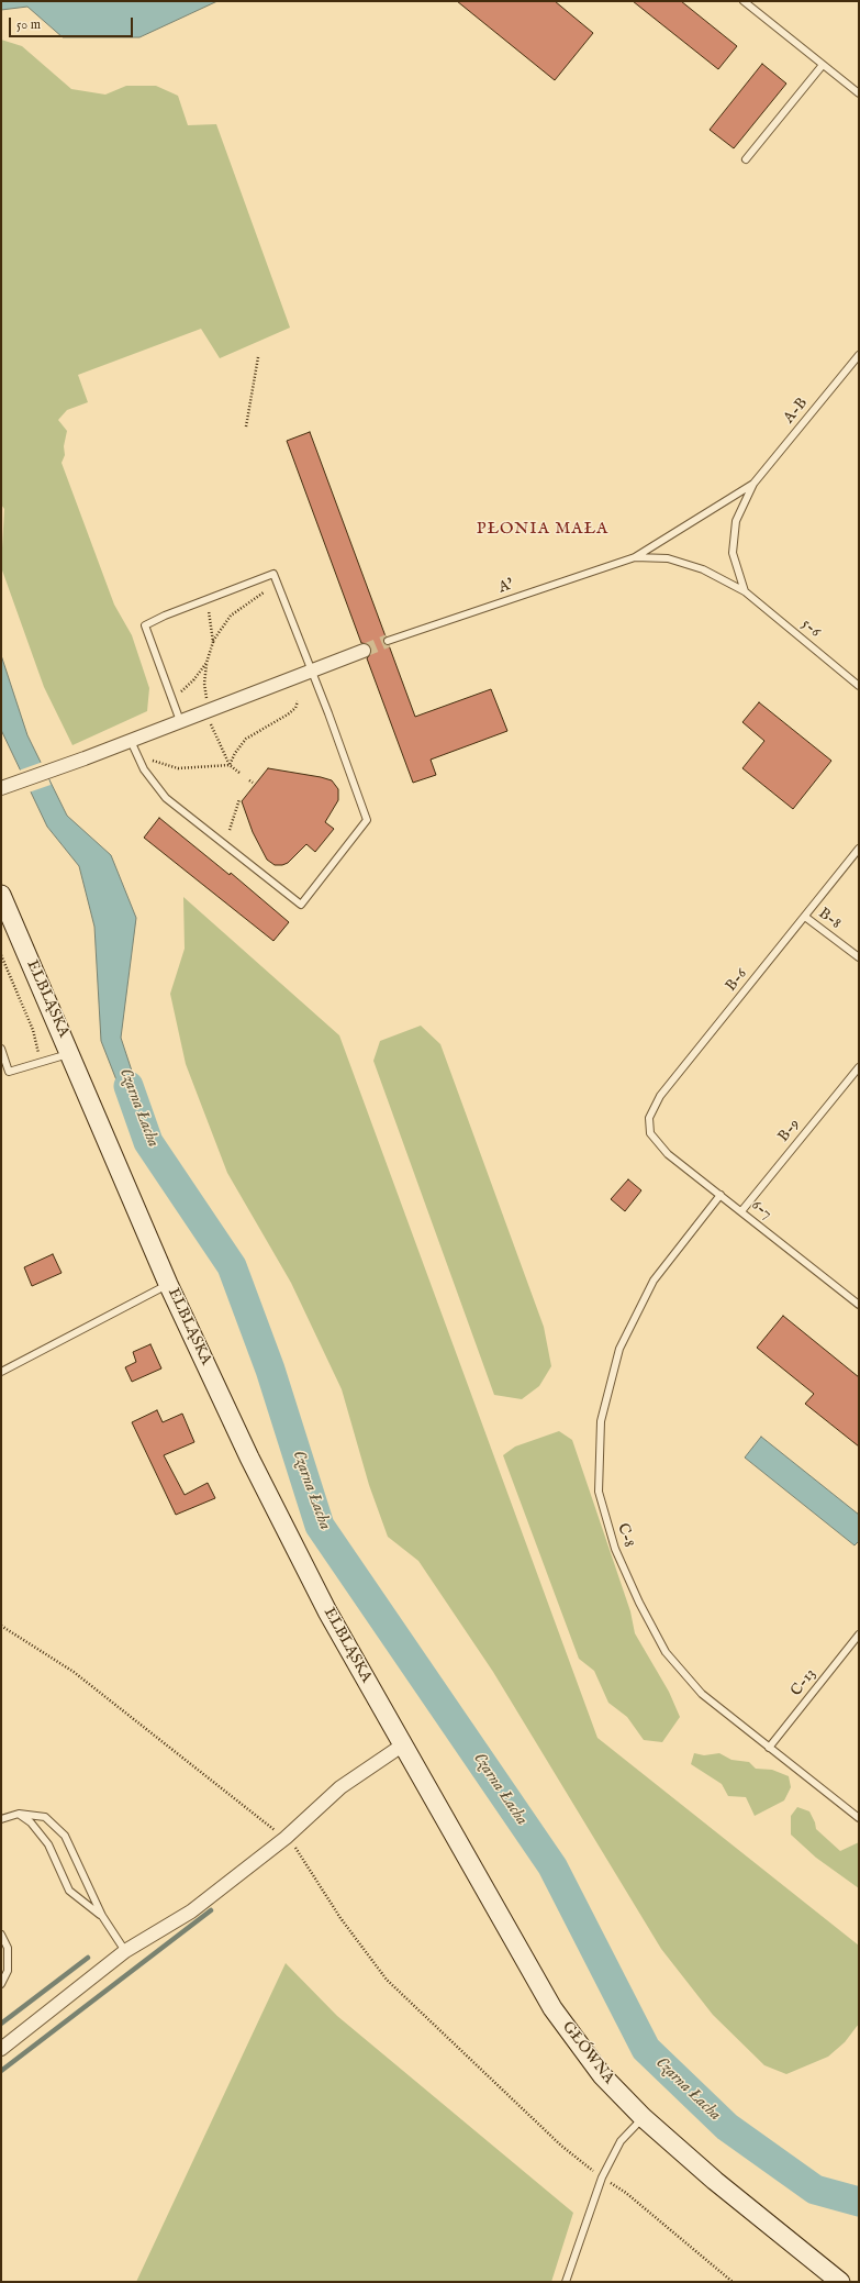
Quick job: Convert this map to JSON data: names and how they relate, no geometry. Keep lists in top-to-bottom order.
{
  "streets": {
    "main road": ["ELBLĄSKA", "GŁÓWNA"],
    "lane": [
      "A-B",
      "A'",
      "5-6",
      "B-8",
      "B-6",
      "B-9",
      "6-7",
      "C-8",
      "C-13"
    ]
  },
  "crossings": [
    ["A-B", "A'"],
    ["A'", "5-6"],
    ["B-8", "B-6"],
    ["B-6", "6-7"],
    ["ELBLĄSKA", "GŁÓWNA"],
    ["B-9", "6-7"],
    ["6-7", "C-8"],
    ["C-8", "C-13"]
  ],
  "districts": ["PŁONIA MAŁA"],
  "water": ["Czarna Łacha"],
  "scale_bar": "50 m"
}
